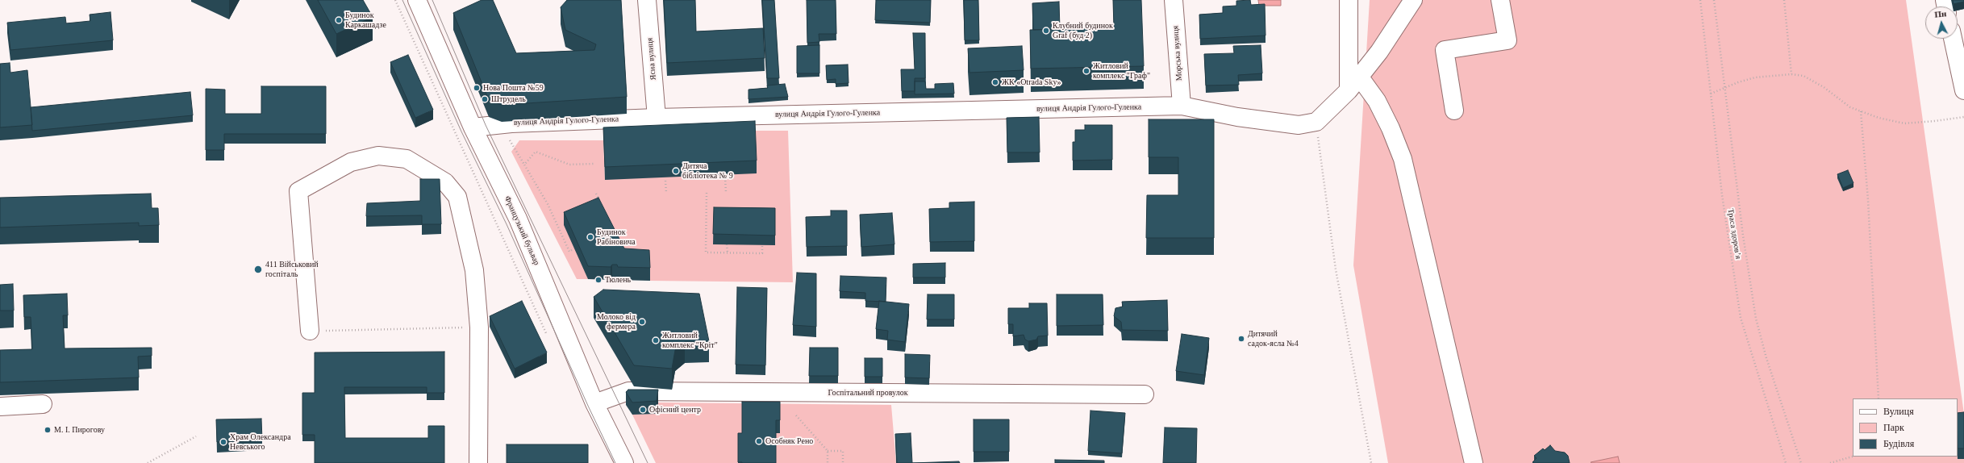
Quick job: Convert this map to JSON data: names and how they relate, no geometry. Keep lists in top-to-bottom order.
{
  "streets": {
    "street": [
      "Морська вулиця",
      "Ясна вулиця",
      "вулиця Андрія Гулого-Гуленка",
      "Французький бульвар",
      "Госпітальний провулок"
    ],
    "path": ["Траса здоров’я"]
  },
  "crossings": [
    ["Морська вулиця", "вулиця Андрія Гулого-Гуленка"],
    ["Ясна вулиця", "вулиця Андрія Гулого-Гуленка"],
    ["вулиця Андрія Гулого-Гуленка", "Французький бульвар"],
    ["Французький бульвар", "Госпітальний провулок"]
  ],
  "places": [
    "Будинок Каркашадзе",
    "Клубний будинок Graf (буд 2)",
    "Житловий комплекс \"Граф\"",
    "ЖК «Otrada Sky»",
    "Нова Пошта №59",
    "Штрудель",
    "Дитяча бібліотека № 9",
    "Будинок Рабіновича",
    "411 Військовий госпіталь",
    "Тюлень",
    "Молоко від фермера",
    "Дитячий садок-ясла №4",
    "Житловий комплекс \"Кріт\"",
    "Офісний центр",
    "М. І. Пирогову",
    "Особняк Рено",
    "Храм Олександра Невського"
  ],
  "legend": ["Вулиця", "Парк", "Будівля"],
  "north": "top"
}
